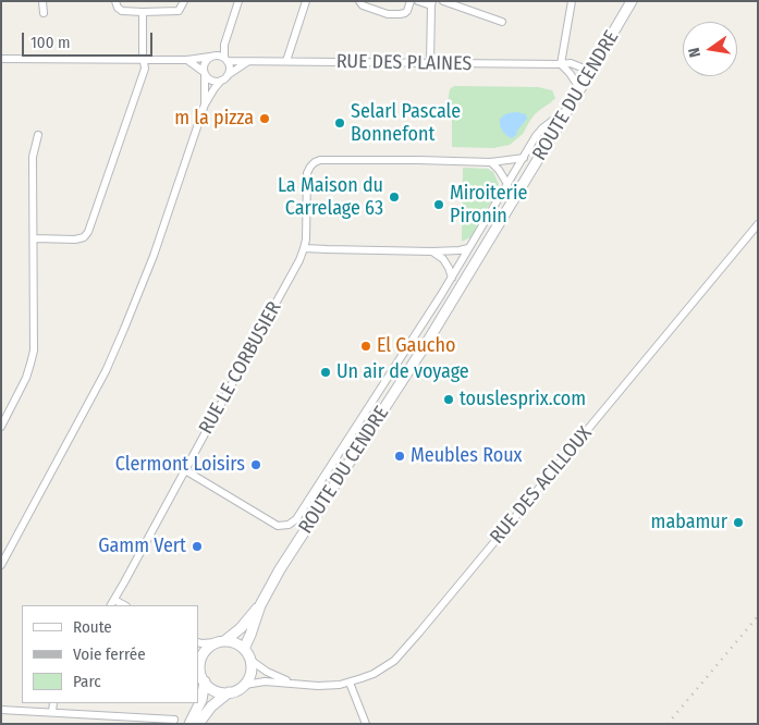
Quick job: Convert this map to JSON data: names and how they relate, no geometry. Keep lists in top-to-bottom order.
{
  "streets": {
    "main road": ["ROUTE DU CENDRE"],
    "street": ["RUE DES PLAINES", "RUE LE CORBUSIER", "RUE DES ACILLOUX"]
  },
  "crossings": [
    ["RUE DES PLAINES", "ROUTE DU CENDRE"],
    ["ROUTE DU CENDRE", "RUE DES ACILLOUX"]
  ],
  "places": [
    "m la pizza",
    "Selarl Pascale Bonnefont",
    "La Maison du Carrelage 63",
    "Miroiterie Pironin",
    "El Gaucho",
    "Un air de voyage",
    "touslesprix.com",
    "Meubles Roux",
    "Clermont Loisirs",
    "mabamur",
    "Gamm Vert"
  ],
  "legend": ["Route", "Voie ferrée", "Parc"],
  "scale_bar": "100 m",
  "north": "left"
}
